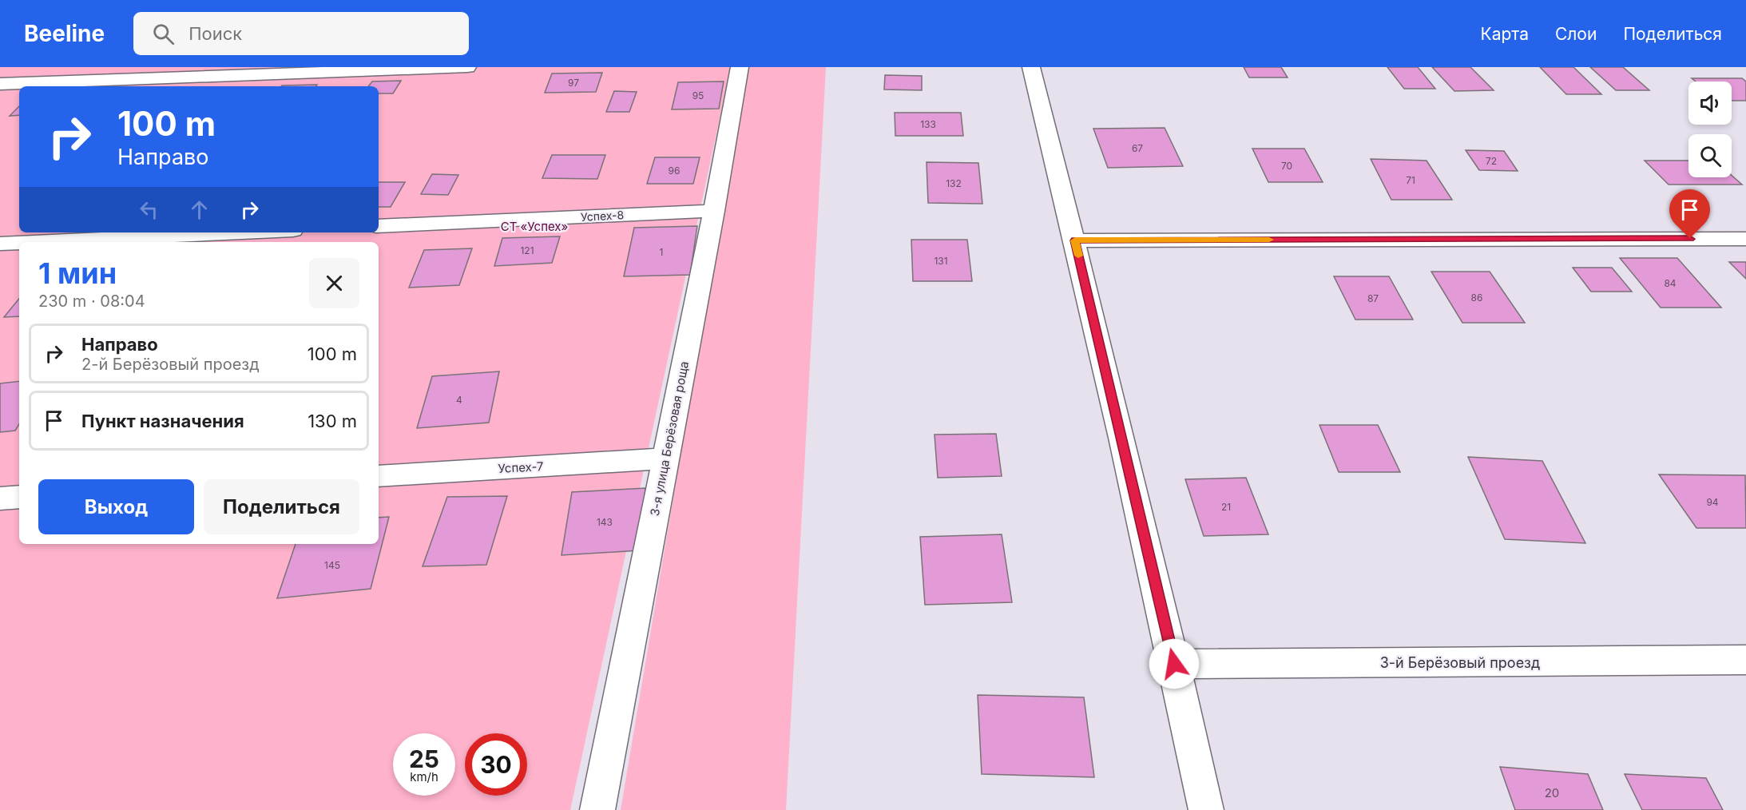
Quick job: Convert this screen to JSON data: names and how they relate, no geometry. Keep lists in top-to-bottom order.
{
  "streets": {
    "street": [
      "Успех-8",
      "3-я улица Берёзовая роща",
      "Успех-7",
      "3-й Берёзовый проезд"
    ]
  },
  "crossings": [
    ["Успех-8", "3-я улица Берёзовая роща"],
    ["3-я улица Берёзовая роща", "Успех-7"]
  ],
  "parks": ["СТ «Успех»"],
  "house_numbers": [
    "97",
    "95",
    "133",
    "67",
    "72",
    "70",
    "96",
    "71",
    "132",
    "121",
    "1",
    "131",
    "84",
    "86",
    "87",
    "4",
    "94",
    "21",
    "143",
    "145",
    "20"
  ],
  "page": {
    "header": "Beeline",
    "search": "Поиск",
    "nav": ["Карта", "Слои", "Поделиться"],
    "turn": ["100 m", "Направо"],
    "heading": ["1 мин", "230 m · 08:04"],
    "list": [
      {
        "name": "Направо",
        "note": "2-й Берёзовый проезд",
        "value": "100 m"
      },
      {
        "name": "Пункт назначения",
        "value": "130 m"
      }
    ],
    "buttons": ["Выход", "Поделиться"],
    "speed": "25 km/h",
    "limit": "30"
  }
}
